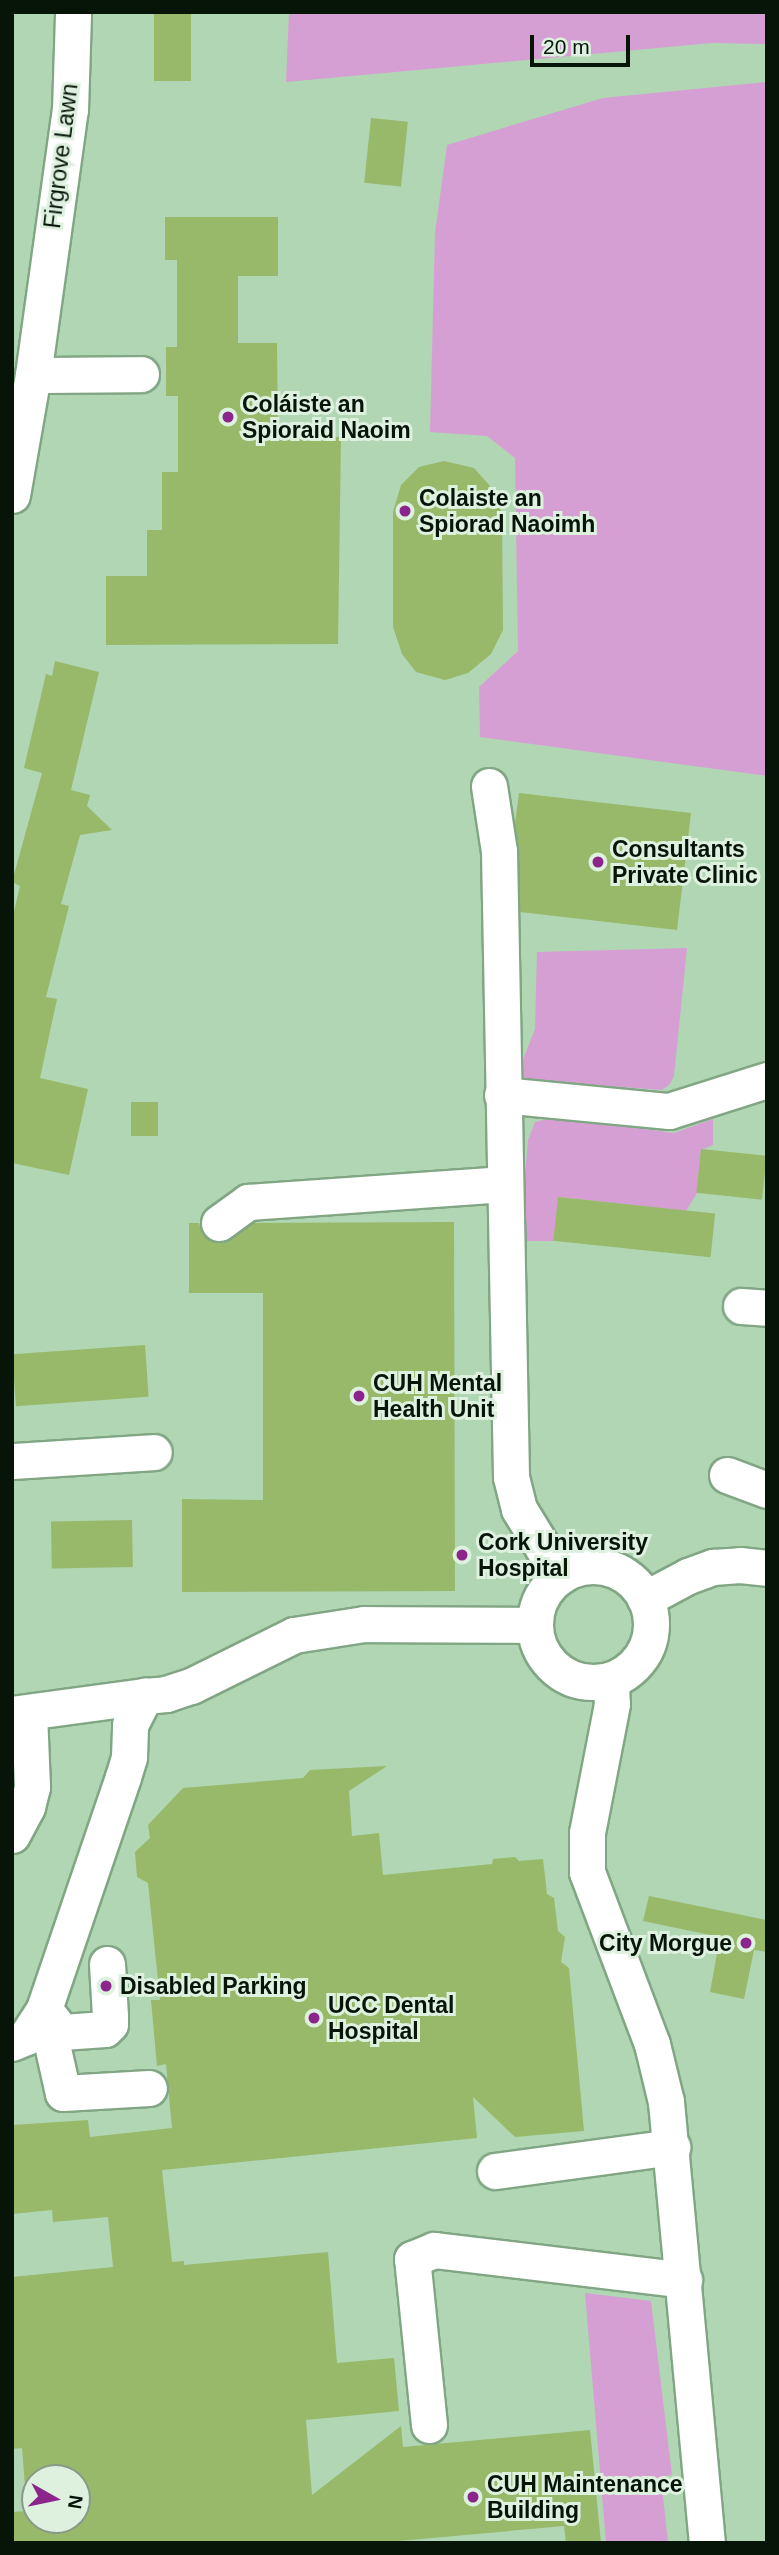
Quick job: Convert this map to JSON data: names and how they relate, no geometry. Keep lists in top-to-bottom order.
{
  "streets": {
    "street": ["Firgrove Lawn"]
  },
  "places": [
    "Coláiste an Spioraid Naoim",
    "Colaiste an Spiorad Naoimh",
    "Consultants Private Clinic",
    "CUH Mental Health Unit",
    "Cork University Hospital",
    "City Morgue",
    "Disabled Parking",
    "UCC Dental Hospital",
    "CUH Maintenance Building"
  ],
  "scale_bar": "20 m",
  "north": "right"
}
